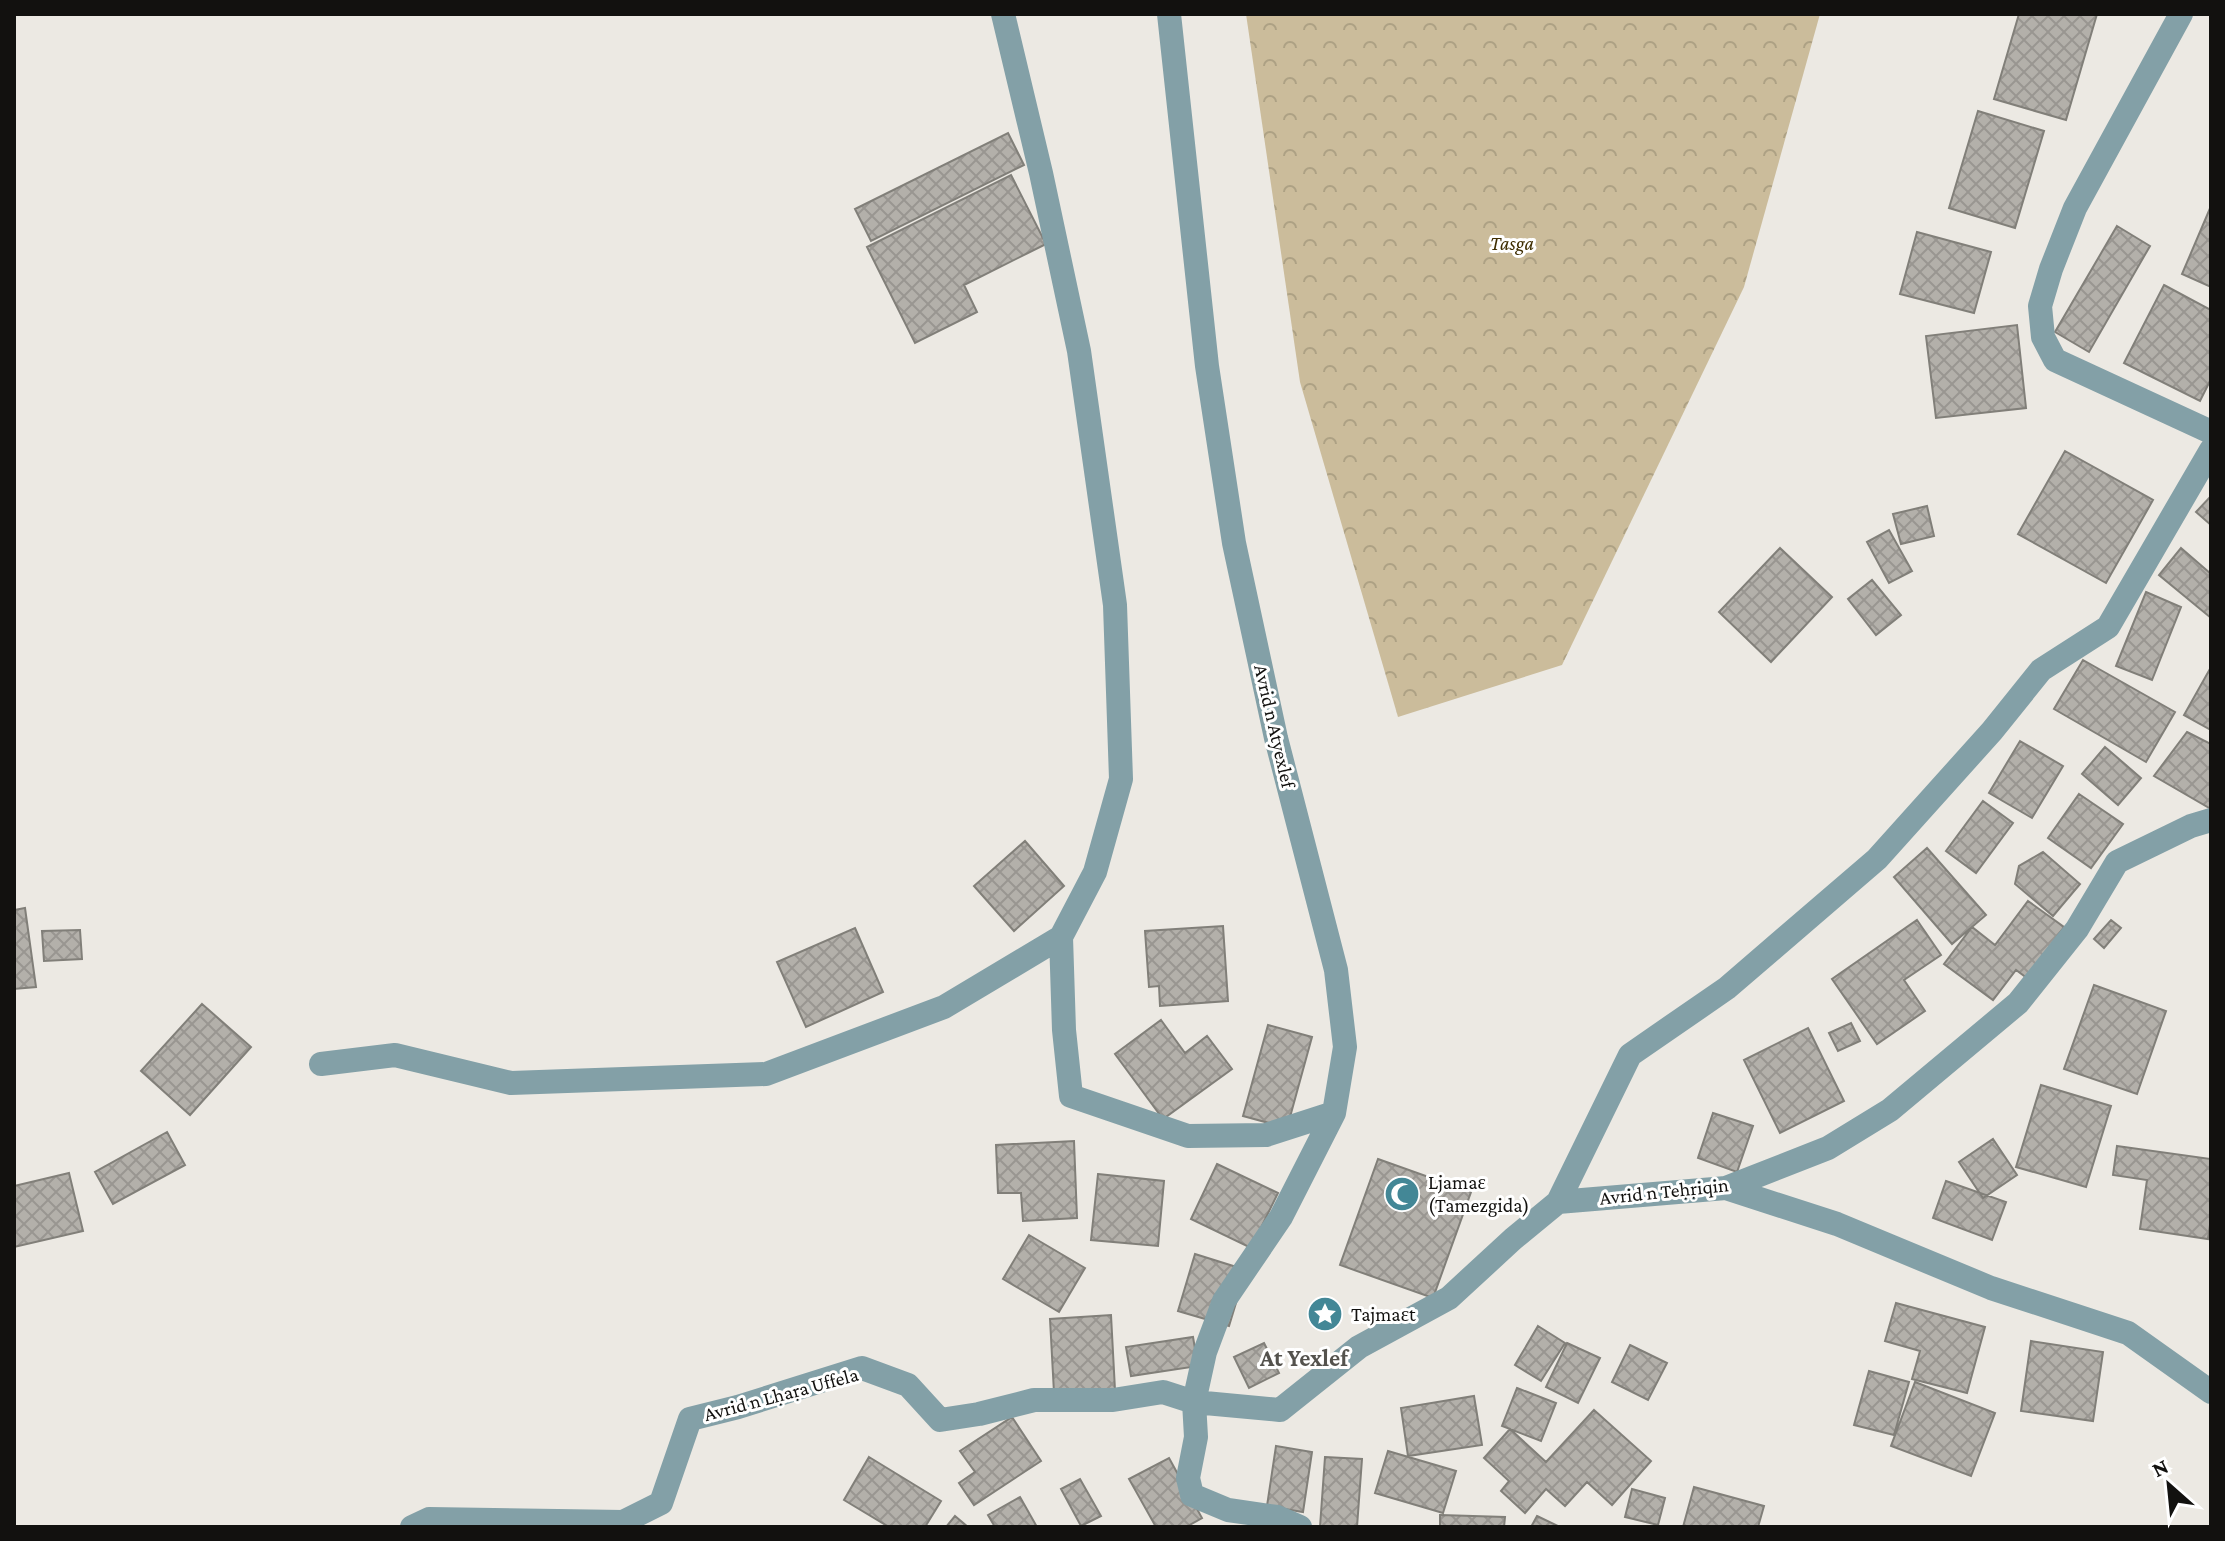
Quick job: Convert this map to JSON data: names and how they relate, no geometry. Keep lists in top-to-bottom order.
{
  "streets": {
    "street": ["Avrid n Atyexlef", "Avrid n Teḥṛiqin", "Avrid n Lḥaṛa Uffela"]
  },
  "crossings": [
    ["Avrid n Atyexlef", "Avrid n Lḥaṛa Uffela"]
  ],
  "districts": ["At Yexlef"],
  "parks": ["Tasga"],
  "places": {
    "mosque": ["Ljamaɛ (Tamezgida)"],
    "place": ["Tajmaɛt"]
  },
  "north": "top left"
}
